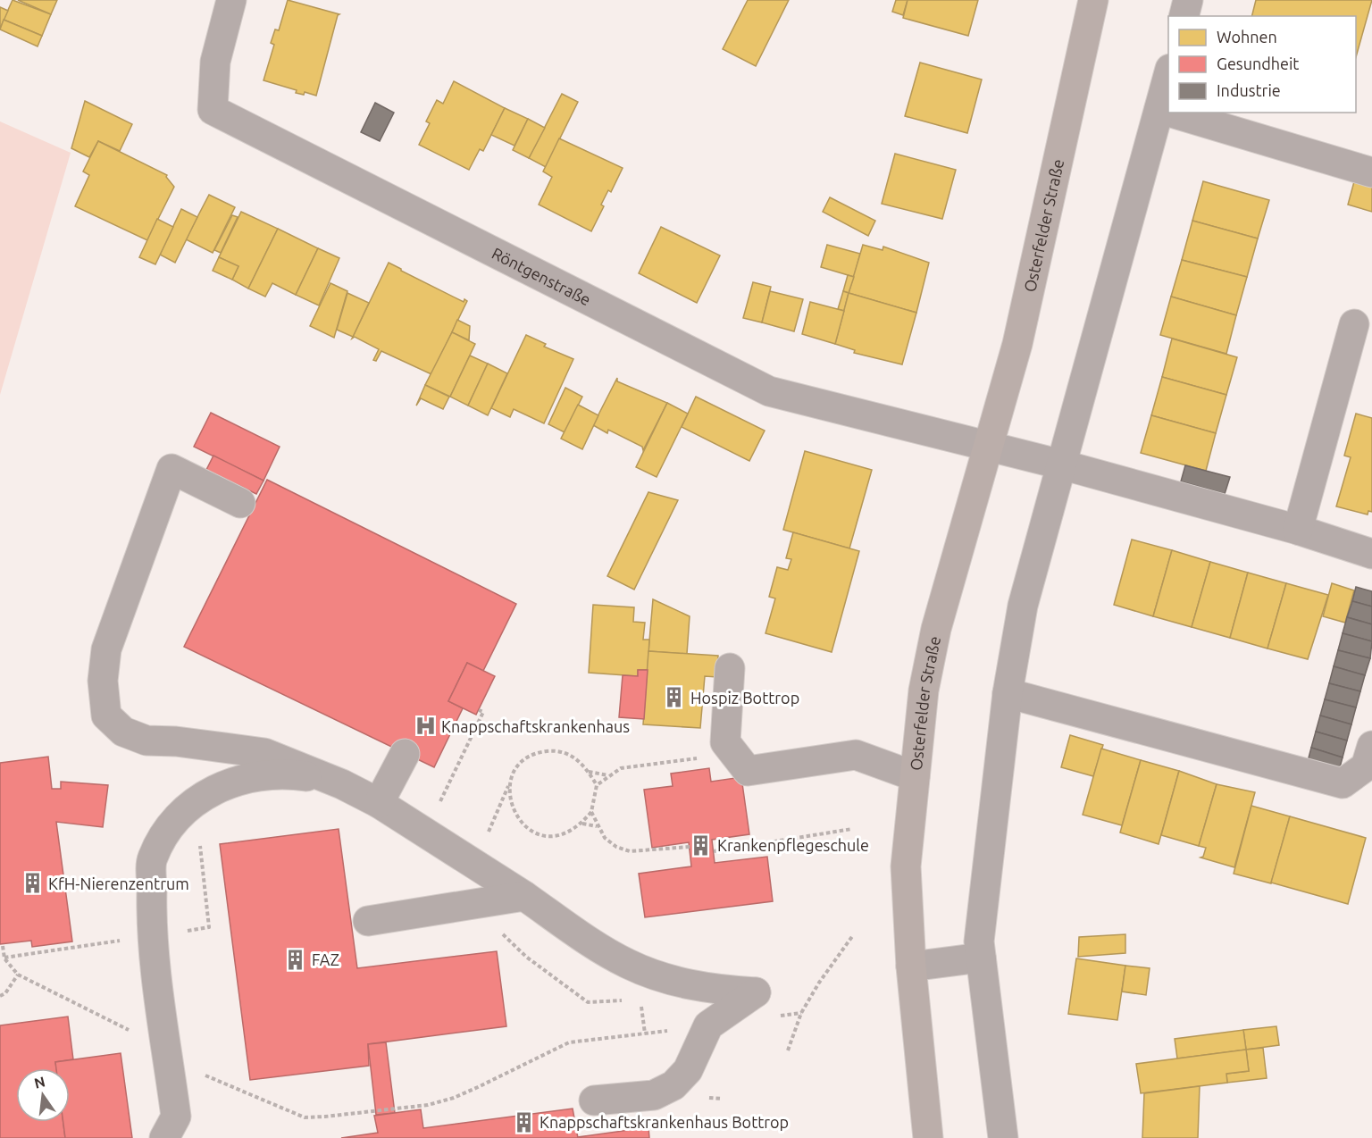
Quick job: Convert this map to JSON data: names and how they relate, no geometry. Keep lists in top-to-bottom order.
{
  "streets": {
    "main road": ["Osterfelder Straße"],
    "street": ["Röntgenstraße"]
  },
  "crossings": [
    ["Osterfelder Straße", "Röntgenstraße"]
  ],
  "places": {
    "building": [
      "Hospiz Bottrop",
      "Krankenpflegeschule",
      "KfH-Nierenzentrum",
      "FAZ",
      "Knappschaftskrankenhaus Bottrop"
    ],
    "hospital": ["Knappschaftskrankenhaus"]
  },
  "legend": ["Wohnen", "Gesundheit", "Industrie"],
  "north": "top"
}
